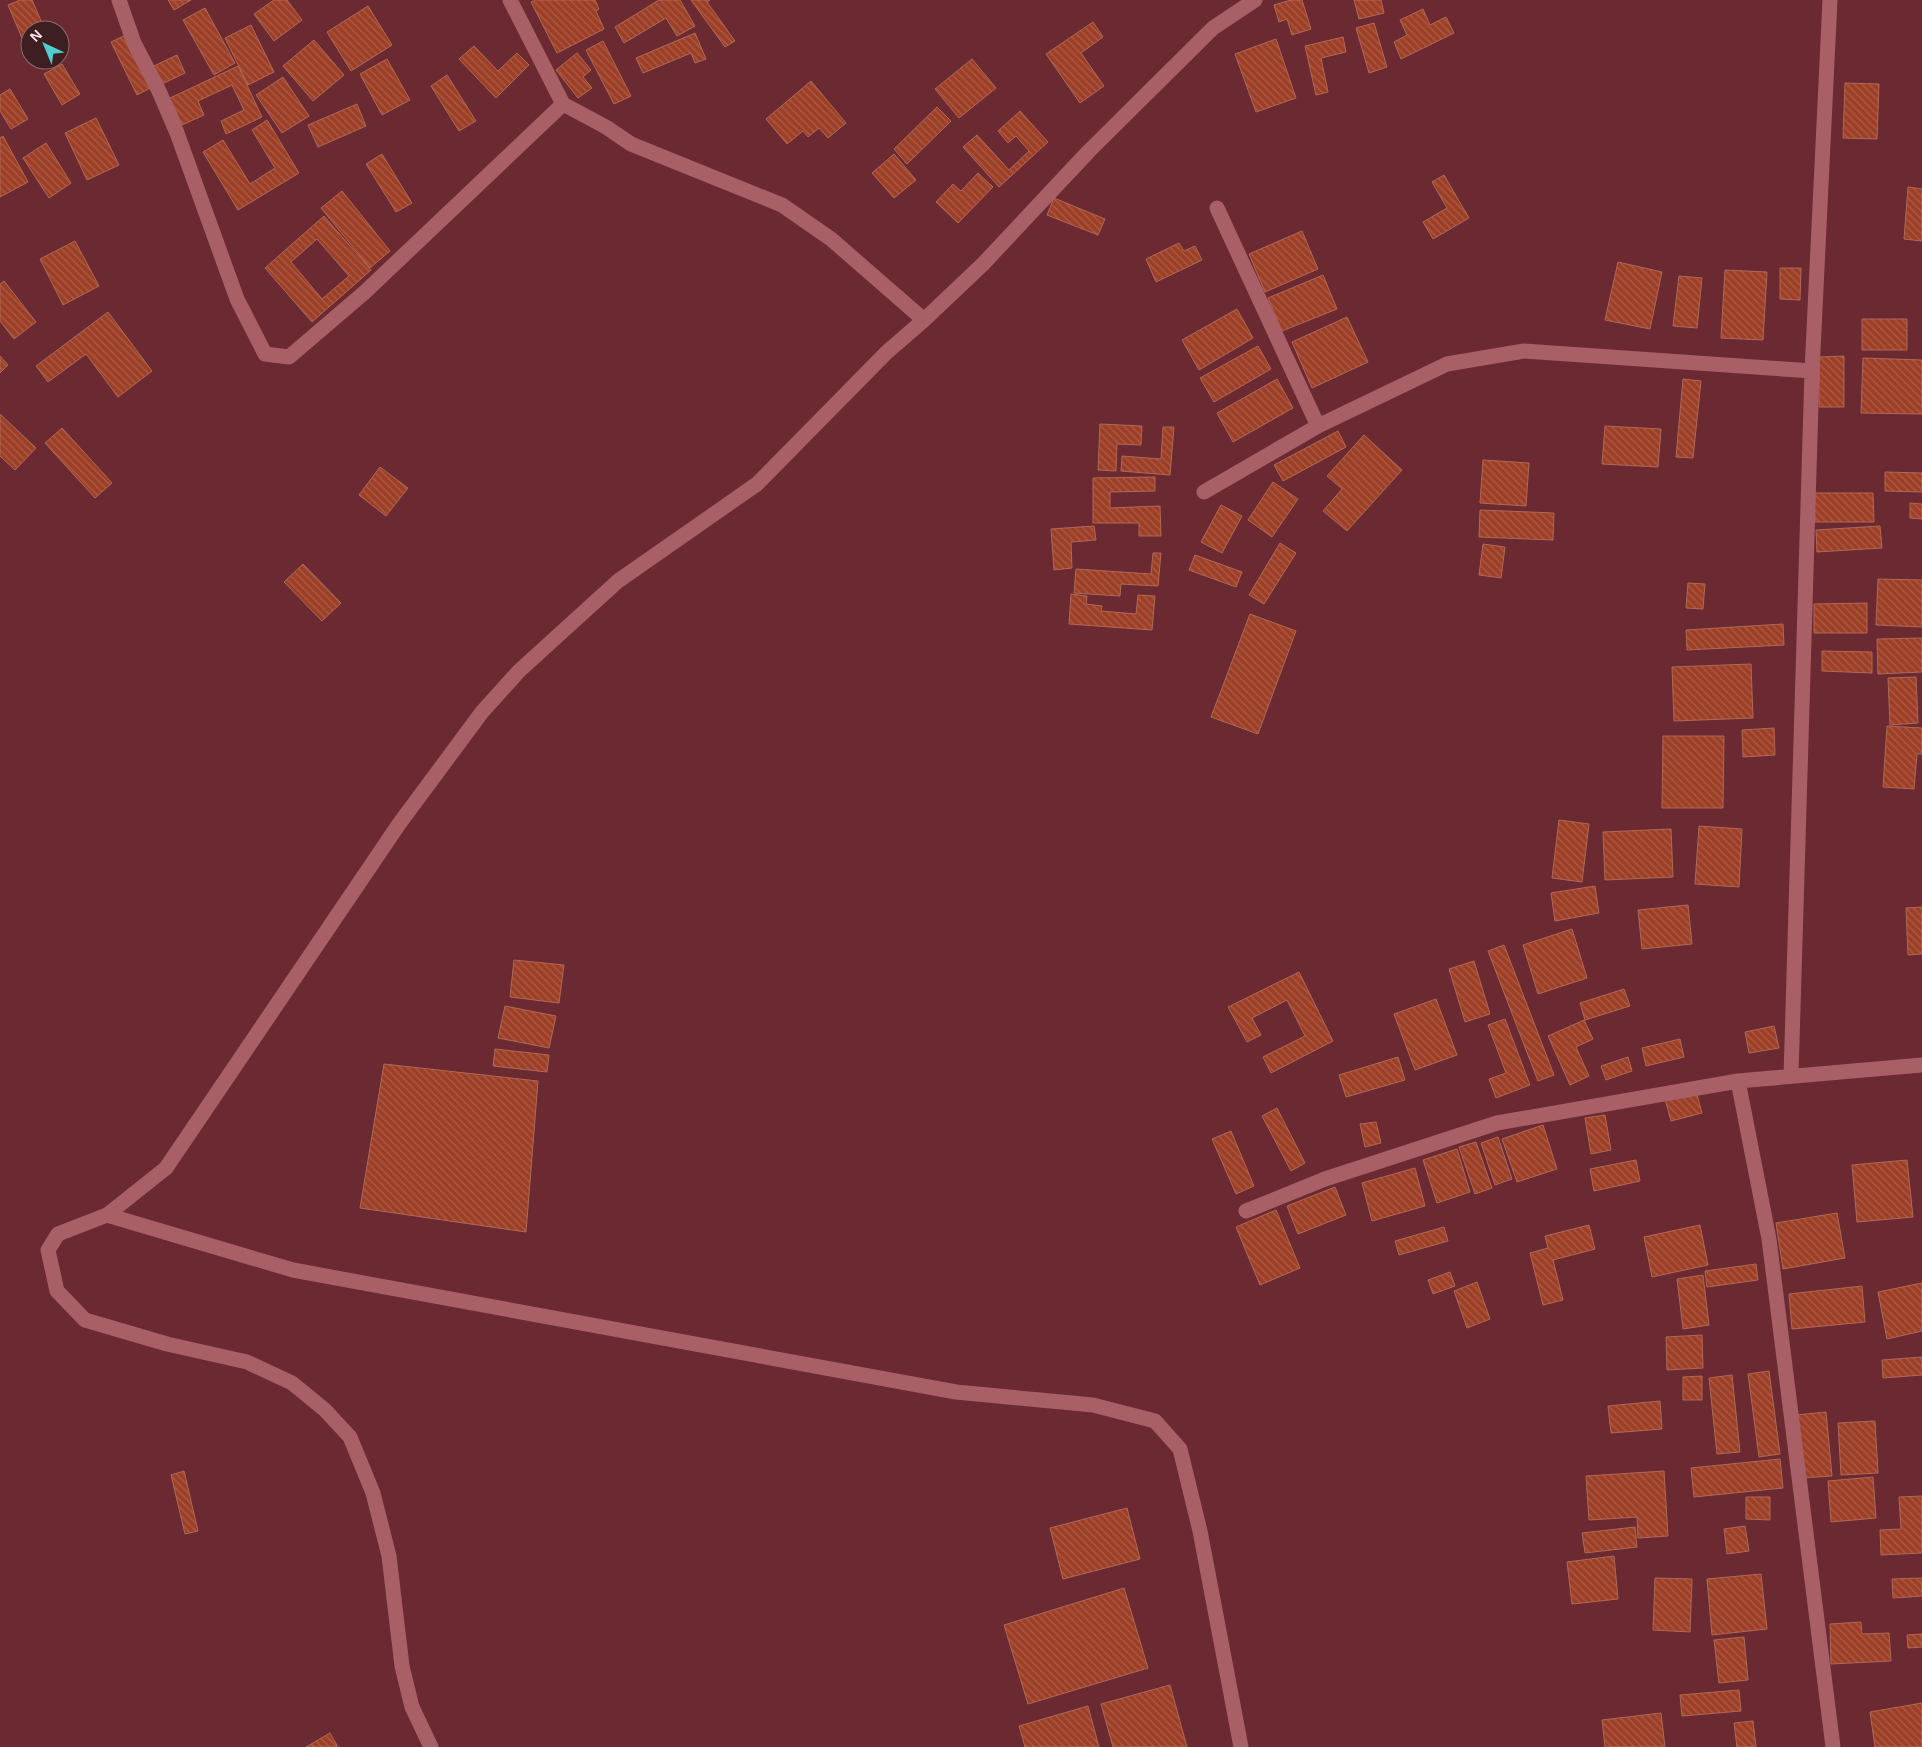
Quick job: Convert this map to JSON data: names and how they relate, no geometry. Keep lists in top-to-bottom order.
{
  "north": "top left"
}
